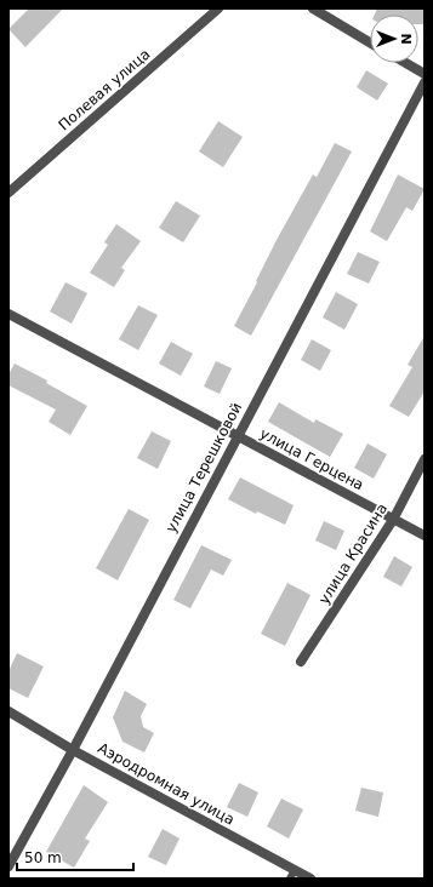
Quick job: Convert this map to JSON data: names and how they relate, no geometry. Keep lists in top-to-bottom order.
{
  "streets": {
    "street": [
      "Полевая улица",
      "улица Герцена",
      "улица Терешковой",
      "улица Красина",
      "Аэродромная улица"
    ]
  },
  "crossings": [
    ["улица Герцена", "улица Терешковой"],
    ["улица Герцена", "улица Красина"],
    ["улица Терешковой", "Аэродромная улица"]
  ],
  "scale_bar": "50 m",
  "north": "right"
}
